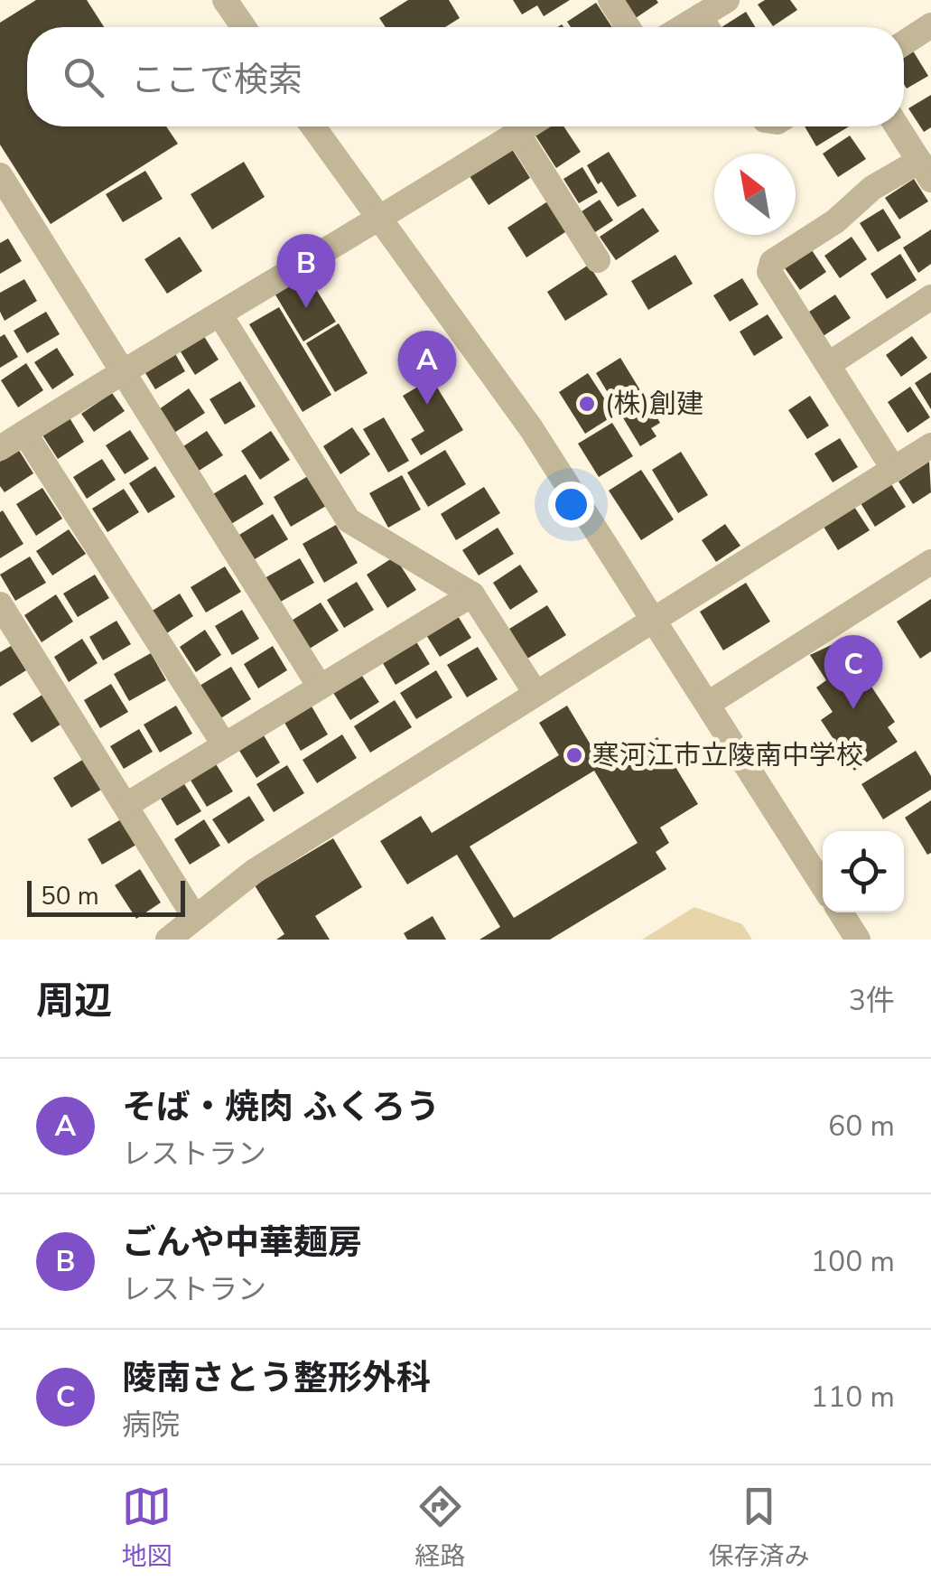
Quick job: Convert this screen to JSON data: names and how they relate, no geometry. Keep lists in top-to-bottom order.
{
  "places": ["(株)創建", "寒河江市立陵南中学校"],
  "scale_bar": "50 m",
  "north": "top left",
  "page": {
    "search": "ここで検索",
    "pins": ["B", "A", "C"],
    "scale": "50 m",
    "heading": ["周辺", "3件"],
    "list": [
      {
        "mark": "A",
        "name": "そば・焼肉 ふくろう",
        "note": "レストラン",
        "value": "60 m"
      },
      {
        "mark": "B",
        "name": "ごんや中華麺房",
        "note": "レストラン",
        "value": "100 m"
      },
      {
        "mark": "C",
        "name": "陵南さとう整形外科",
        "note": "病院",
        "value": "110 m"
      }
    ],
    "nav": ["地図", "経路", "保存済み"]
  }
}
